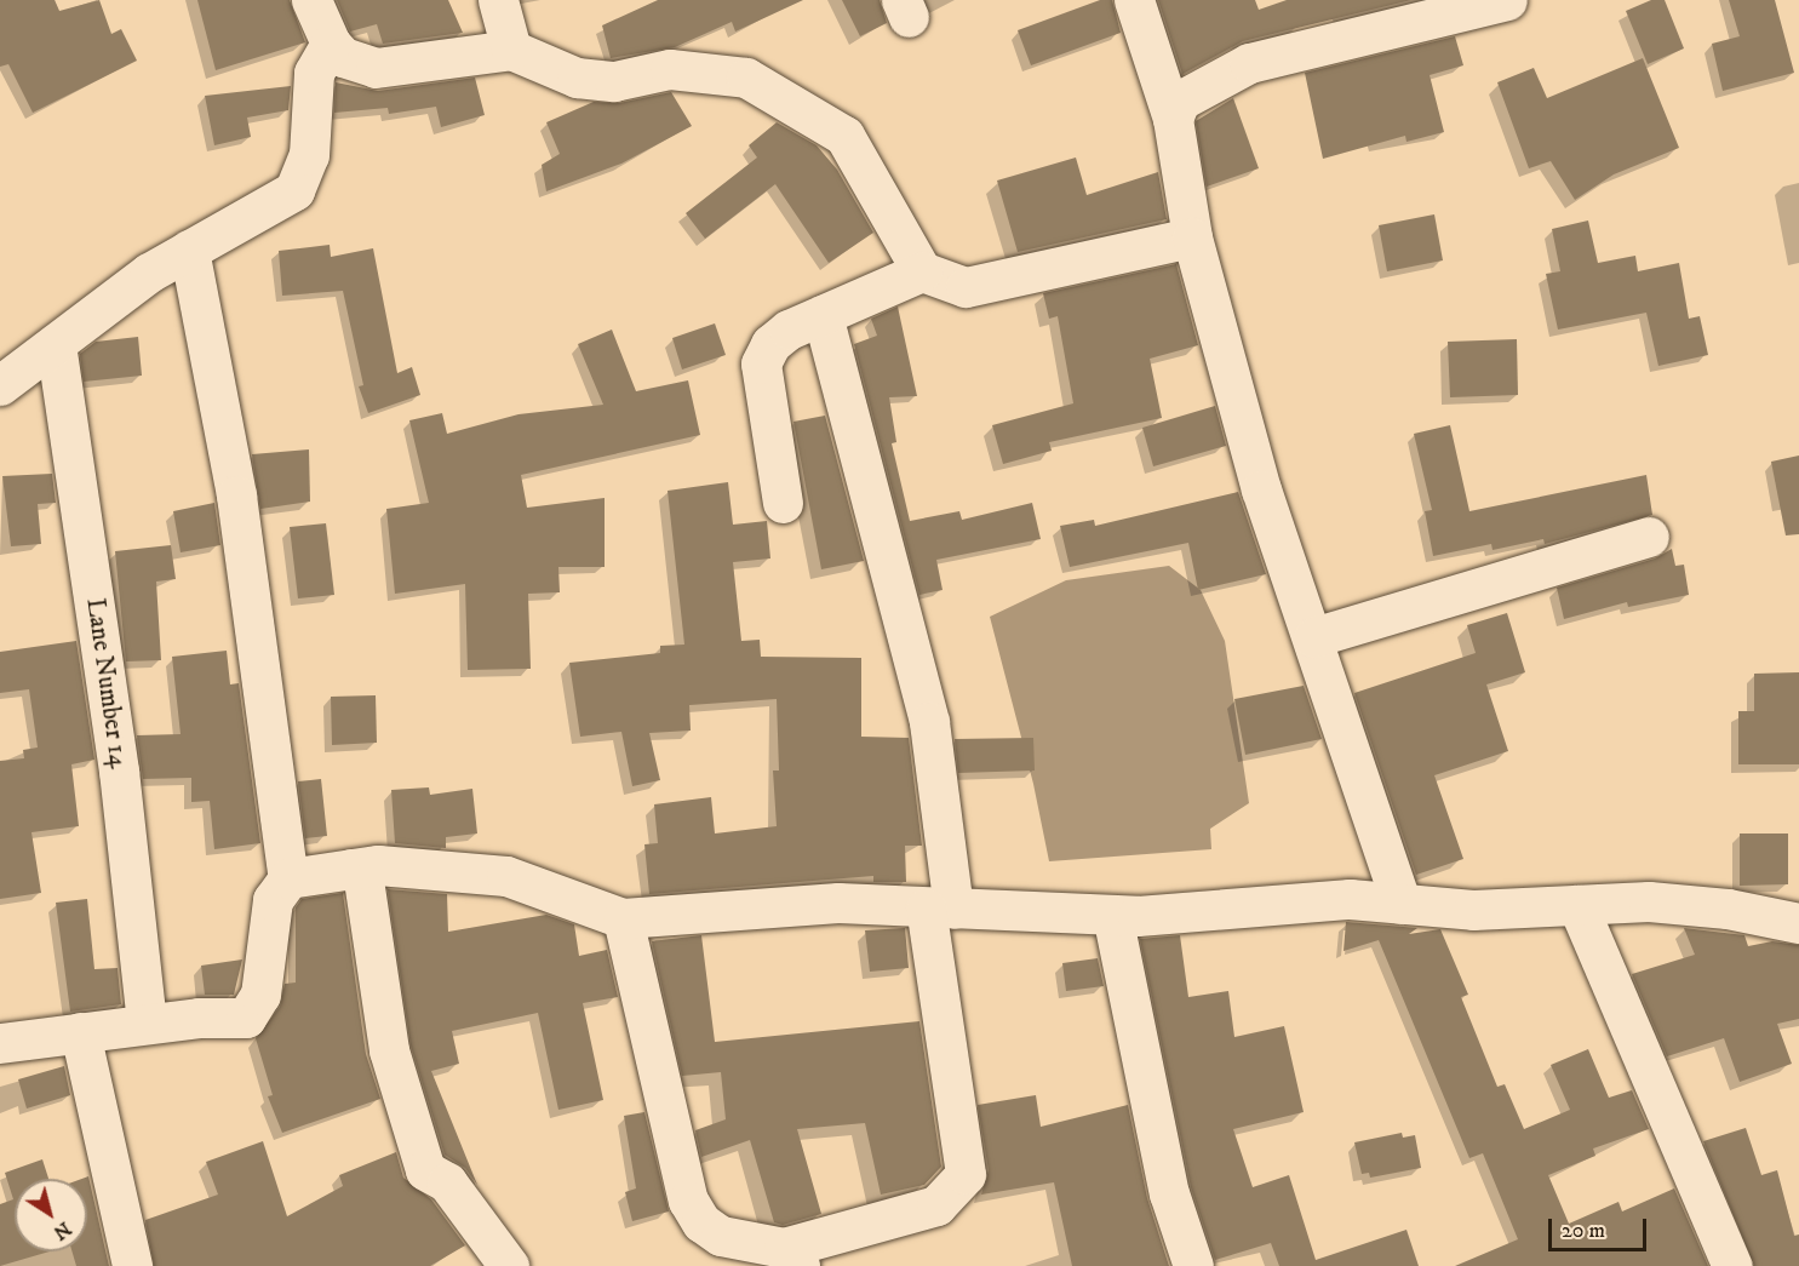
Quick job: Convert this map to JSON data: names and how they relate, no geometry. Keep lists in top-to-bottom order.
{
  "streets": {
    "street": ["Lane Number 14"]
  },
  "scale_bar": "20 m",
  "north": "bottom right"
}
